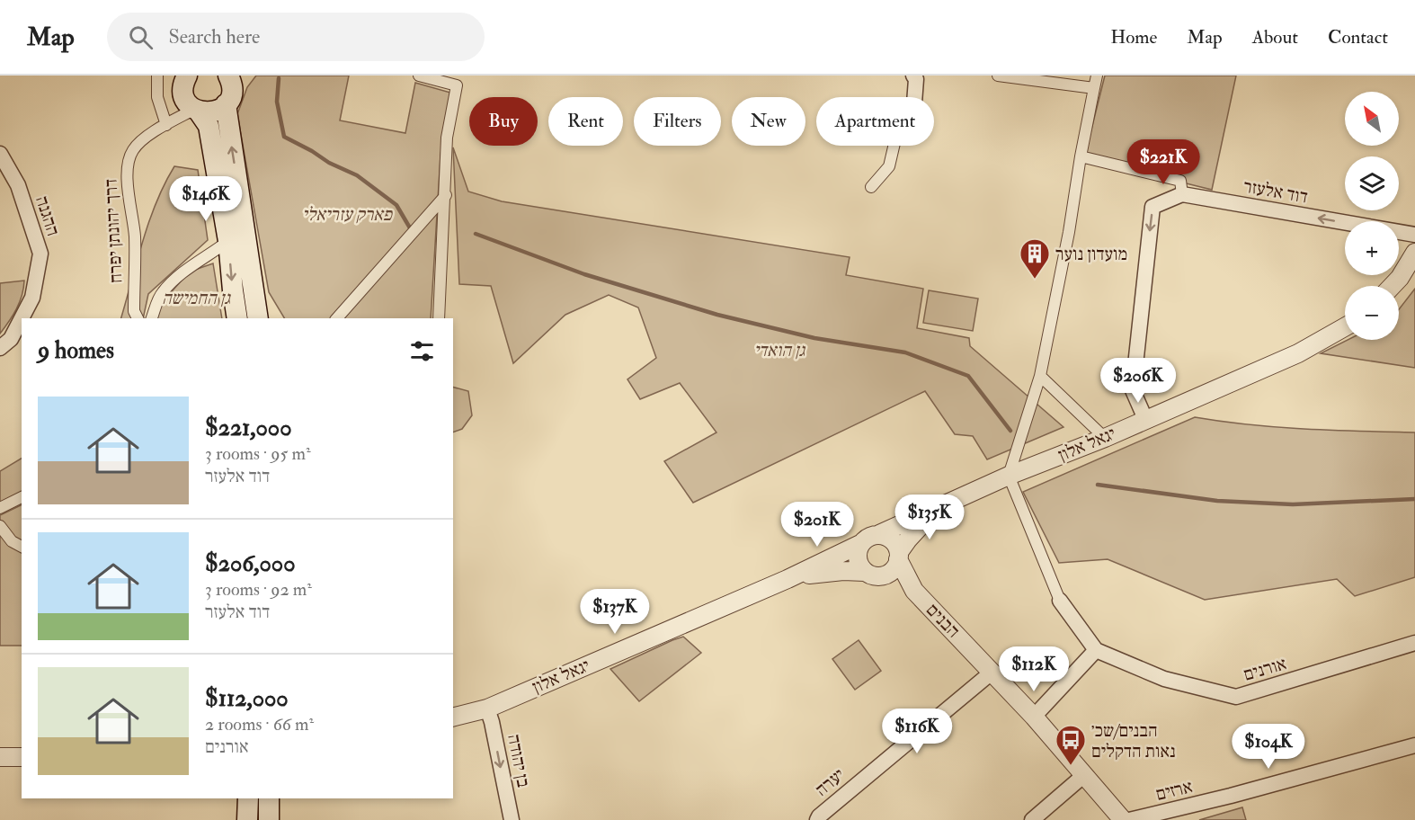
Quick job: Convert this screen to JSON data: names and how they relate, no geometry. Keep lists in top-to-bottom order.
{
  "streets": {
    "street": [
      "דוד אלעזר",
      "ההגנה",
      "דרך יהונתן יפרח",
      "יגאל אלון",
      "הבנים",
      "אורנים",
      "בן יהודה",
      "יערה",
      "ארזים"
    ]
  },
  "crossings": [
    ["יגאל אלון", "הבנים"],
    ["יגאל אלון", "בן יהודה"],
    ["הבנים", "יערה"]
  ],
  "one_way": ["דוד אלעזר", "בן יהודה"],
  "parks": ["פארק עזריאלי", "גן החמישה", "גן הואדי"],
  "places": {
    "building": ["מועדון נוער"],
    "bus stop": ["הבנים/שכ׳ נאות הדקלים"]
  },
  "north": "top left",
  "page": {
    "header": "Map",
    "search": "Search here",
    "nav": [
      "Home",
      "Map",
      "About",
      "Contact"
    ],
    "map_buttons": ["+", "−"],
    "chip": [
      "Buy",
      "Rent",
      "Filters",
      "New",
      "Apartment"
    ],
    "price": [
      "$221K",
      "$146K",
      "$206K",
      "$135K",
      "$201K",
      "$137K",
      "$112K",
      "$116K",
      "$104K"
    ],
    "heading": "9 homes",
    "list": [
      {
        "name": "$221,000",
        "note": "3 rooms · 95 m² · דוד אלעזר"
      },
      {
        "name": "$206,000",
        "note": "3 rooms · 92 m² · דוד אלעזר"
      },
      {
        "name": "$112,000",
        "note": "2 rooms · 66 m² · אורנים"
      }
    ]
  }
}
